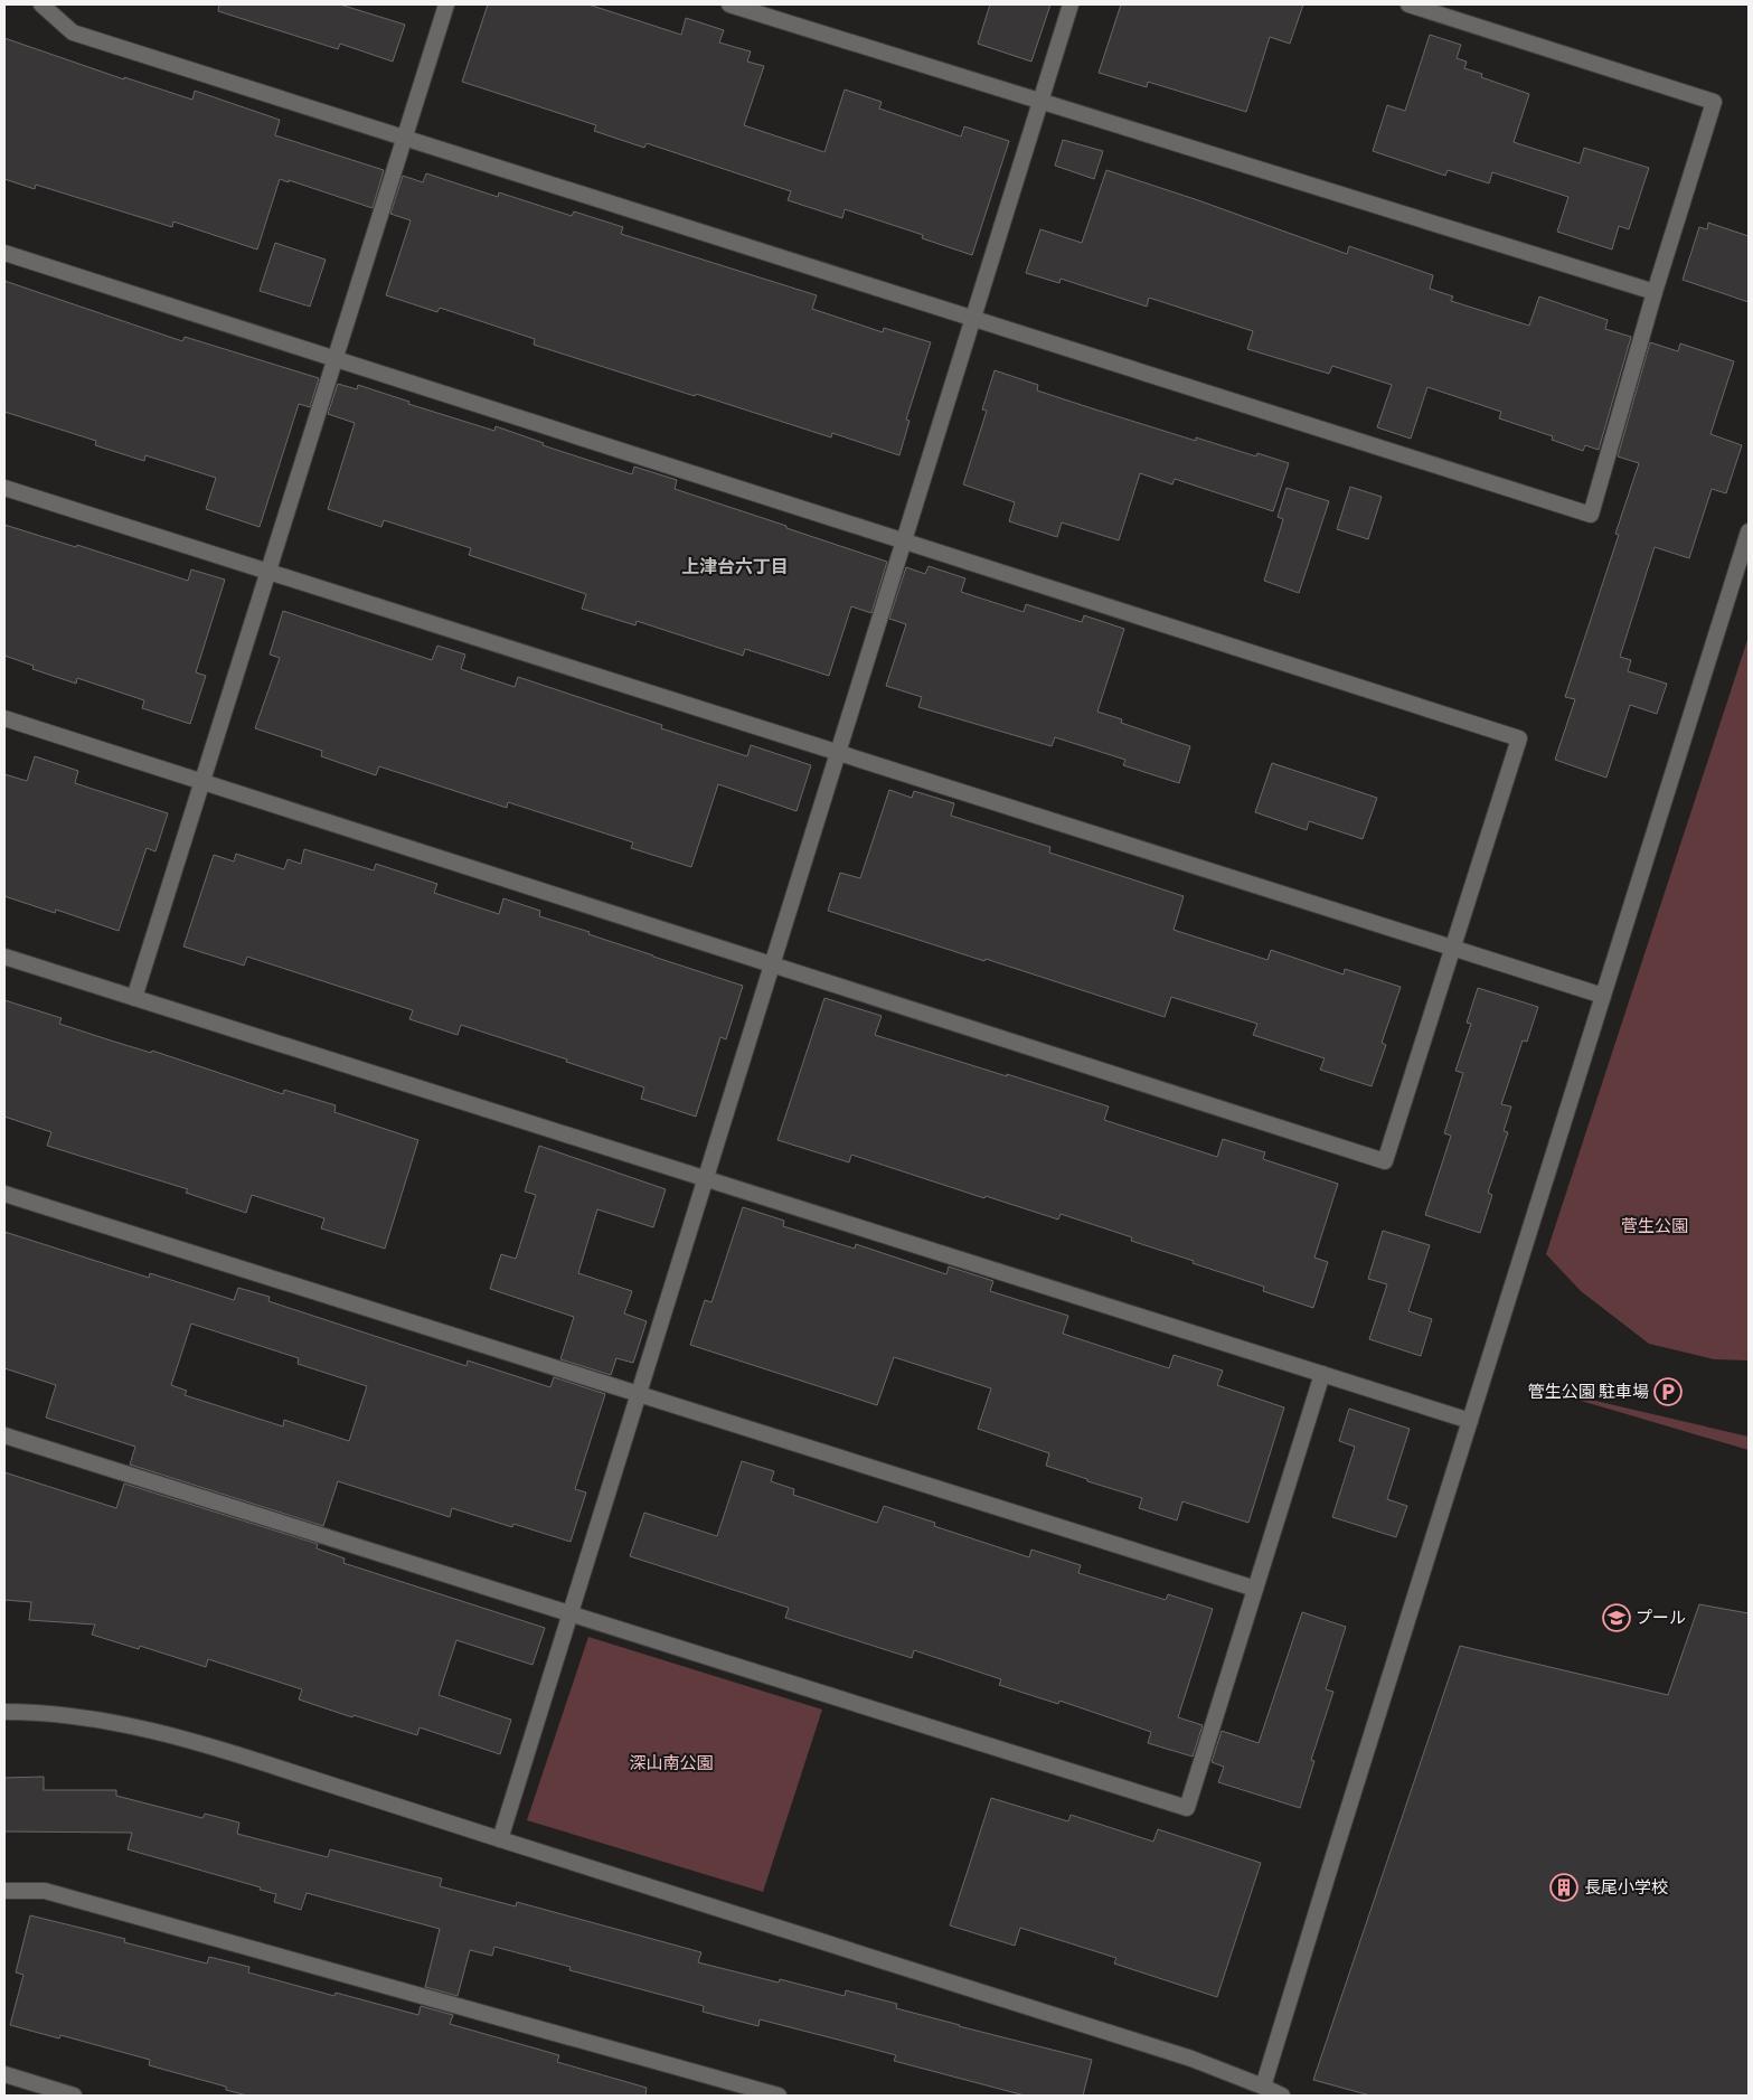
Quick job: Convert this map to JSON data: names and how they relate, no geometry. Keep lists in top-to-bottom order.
{
  "districts": ["上津台六丁目"],
  "parks": ["菅生公園", "深山南公園"],
  "places": {
    "parking": ["管生公園 駐車場"],
    "school or university": ["プール"],
    "building": ["長尾小学校"]
  }
}
